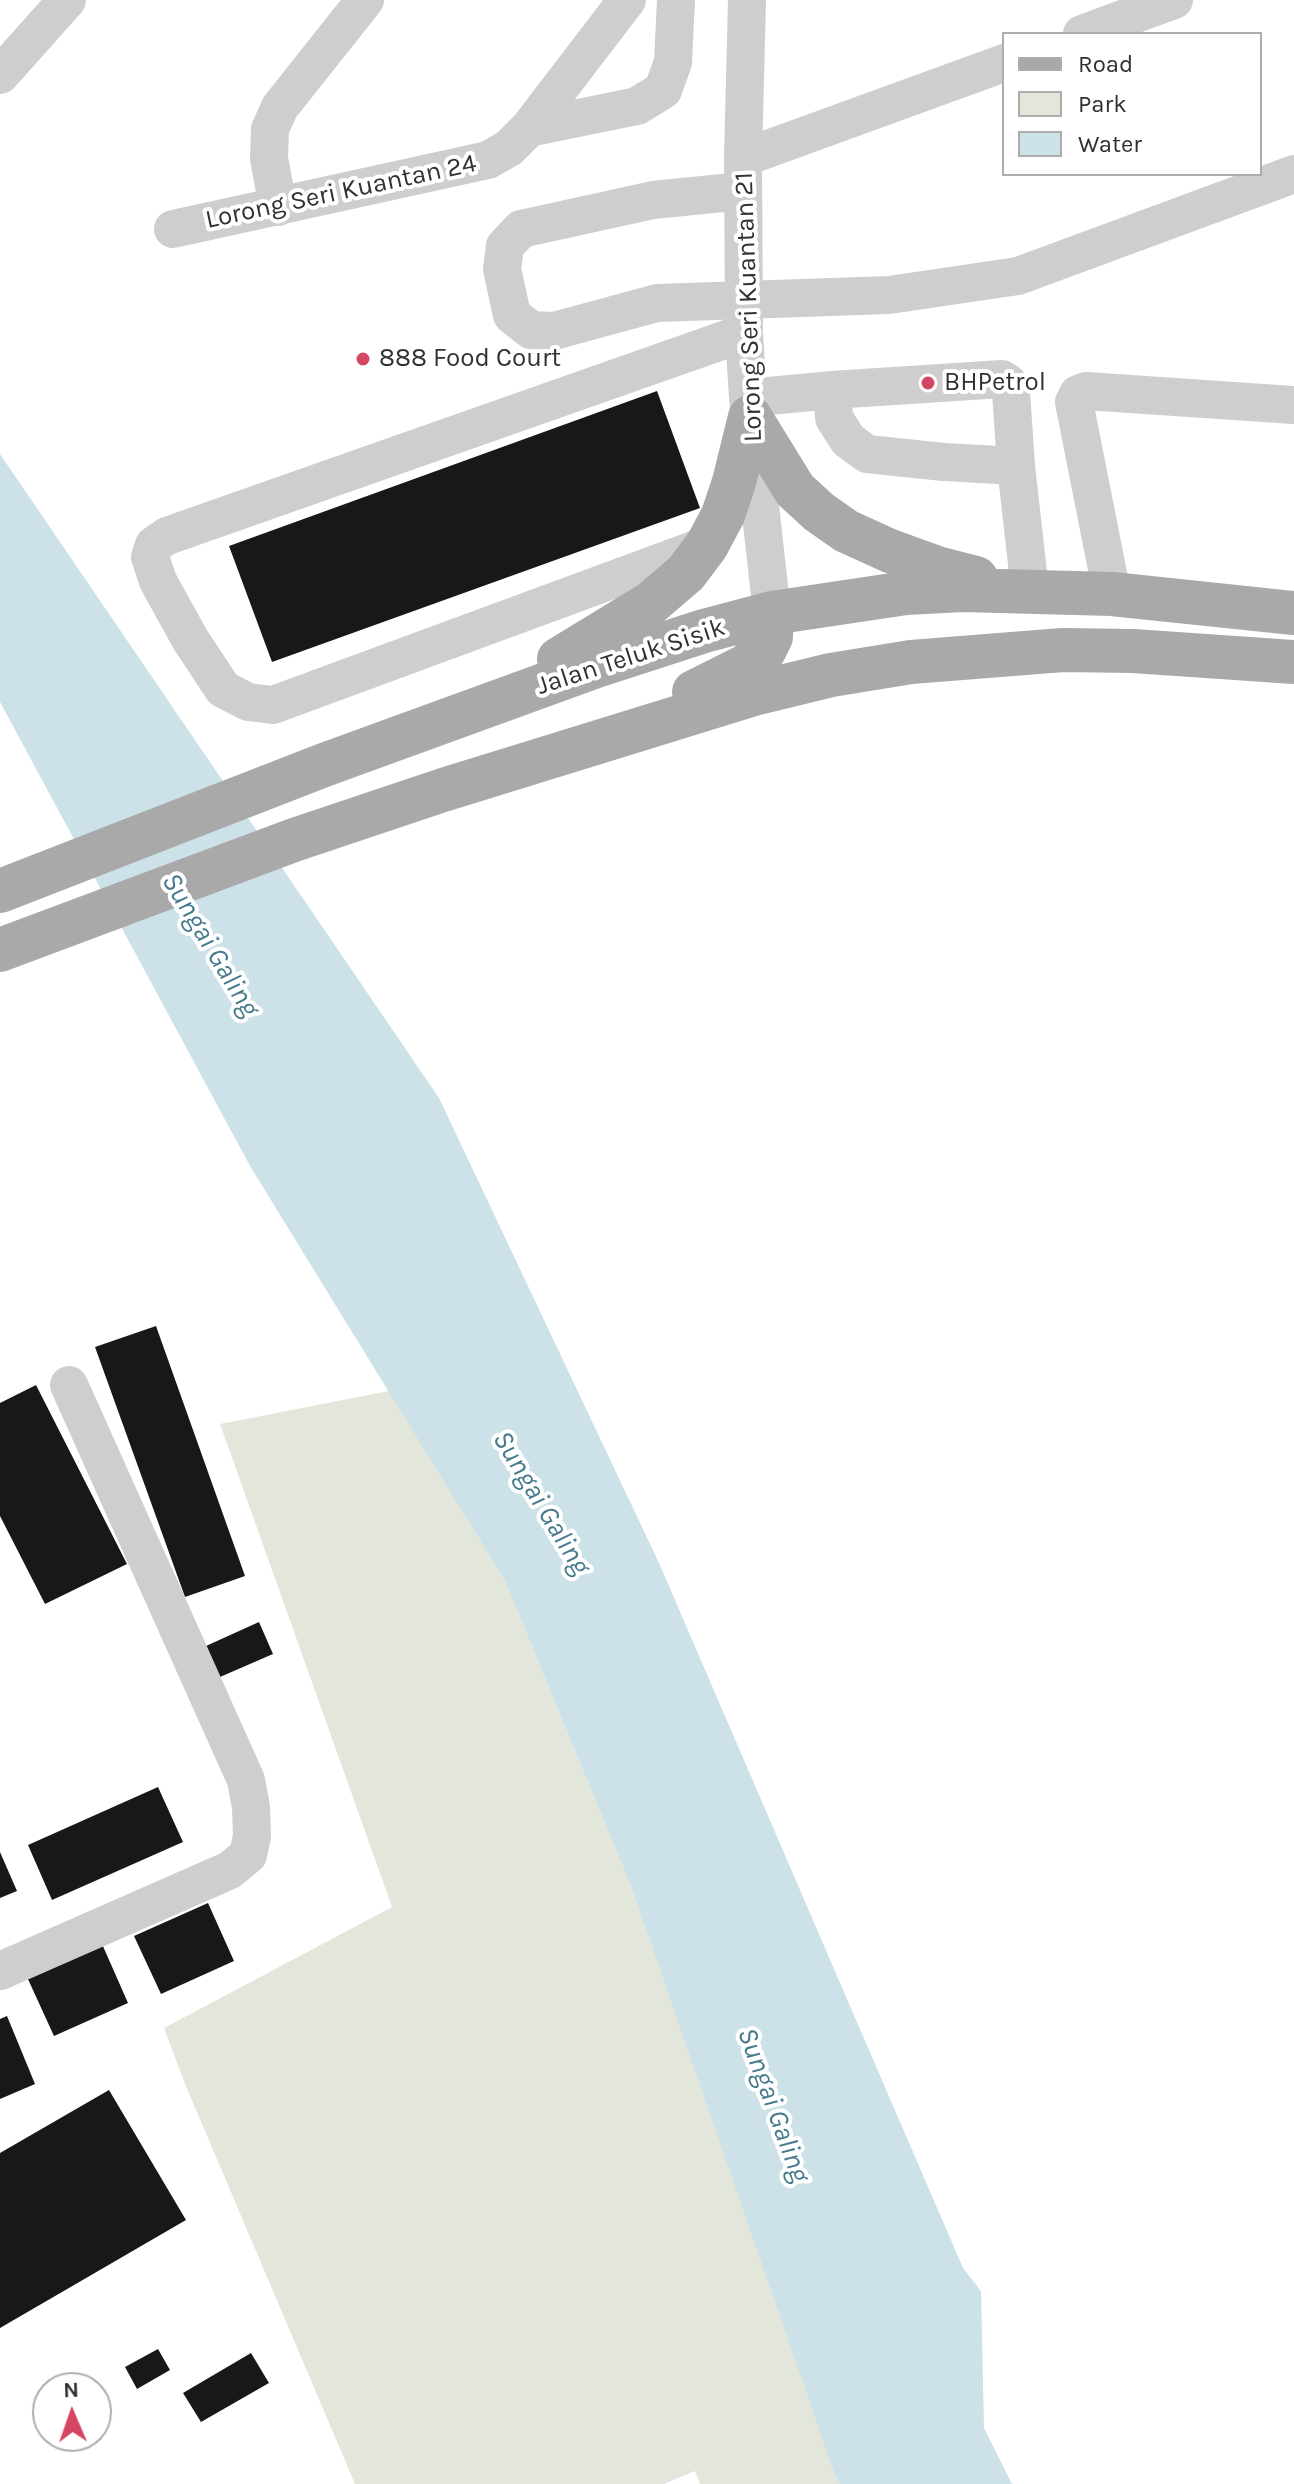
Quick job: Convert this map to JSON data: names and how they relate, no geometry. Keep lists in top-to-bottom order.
{
  "streets": {
    "main road": ["Jalan Teluk Sisik"],
    "street": ["Lorong Seri Kuantan 24", "Lorong Seri Kuantan 21"]
  },
  "crossings": [
    ["Lorong Seri Kuantan 21", "Jalan Teluk Sisik"]
  ],
  "water": ["Sungai Galing"],
  "places": ["888 Food Court", "BHPetrol"],
  "legend": ["Road", "Park", "Water"],
  "north": "top"
}
